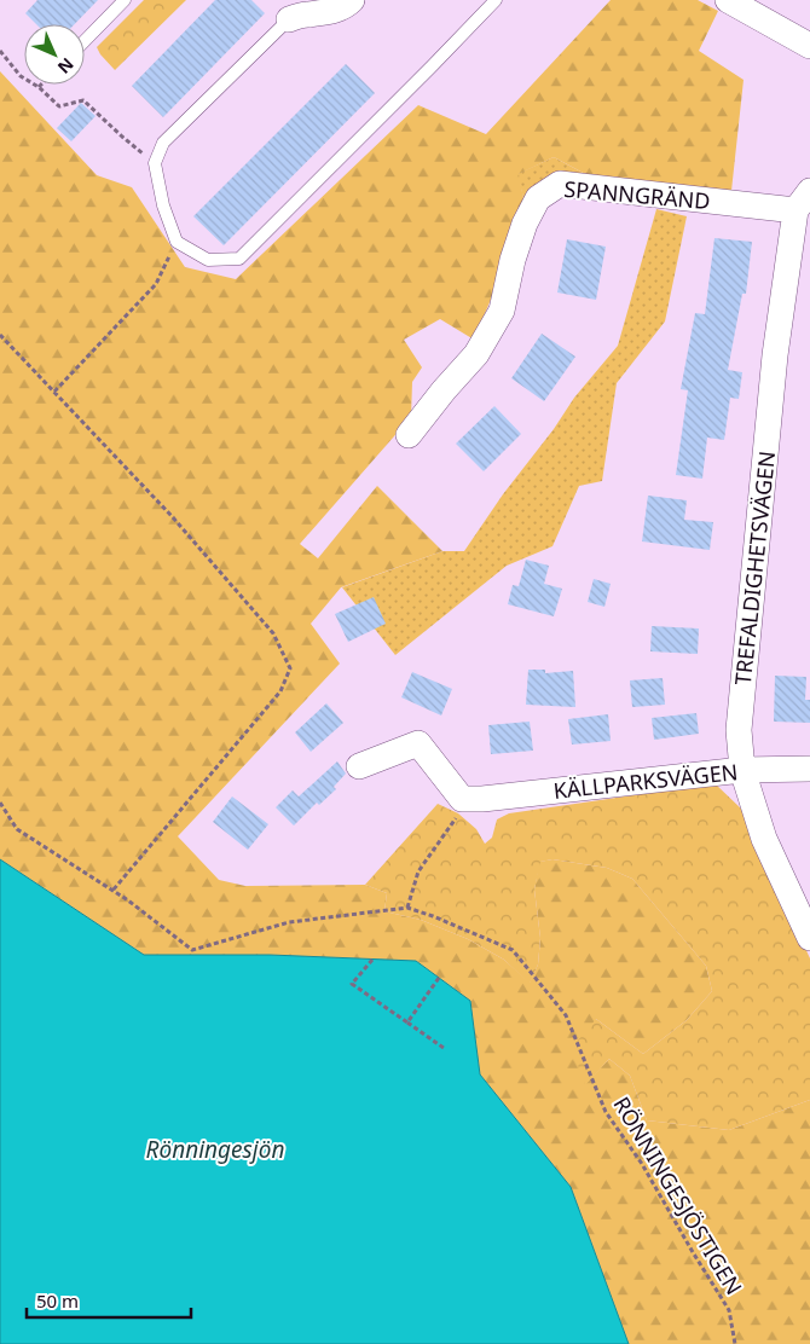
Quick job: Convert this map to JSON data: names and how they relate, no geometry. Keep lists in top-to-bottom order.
{
  "streets": {
    "street": ["SPANNGRÄND", "TREFALDIGHETSVÄGEN", "KÄLLPARKSVÄGEN"],
    "path": ["RÖNNINGESJÖSTIGEN"]
  },
  "crossings": [
    ["SPANNGRÄND", "TREFALDIGHETSVÄGEN"],
    ["TREFALDIGHETSVÄGEN", "KÄLLPARKSVÄGEN"]
  ],
  "water": ["Rönningesjön"],
  "scale_bar": "50 m",
  "north": "bottom right"
}
